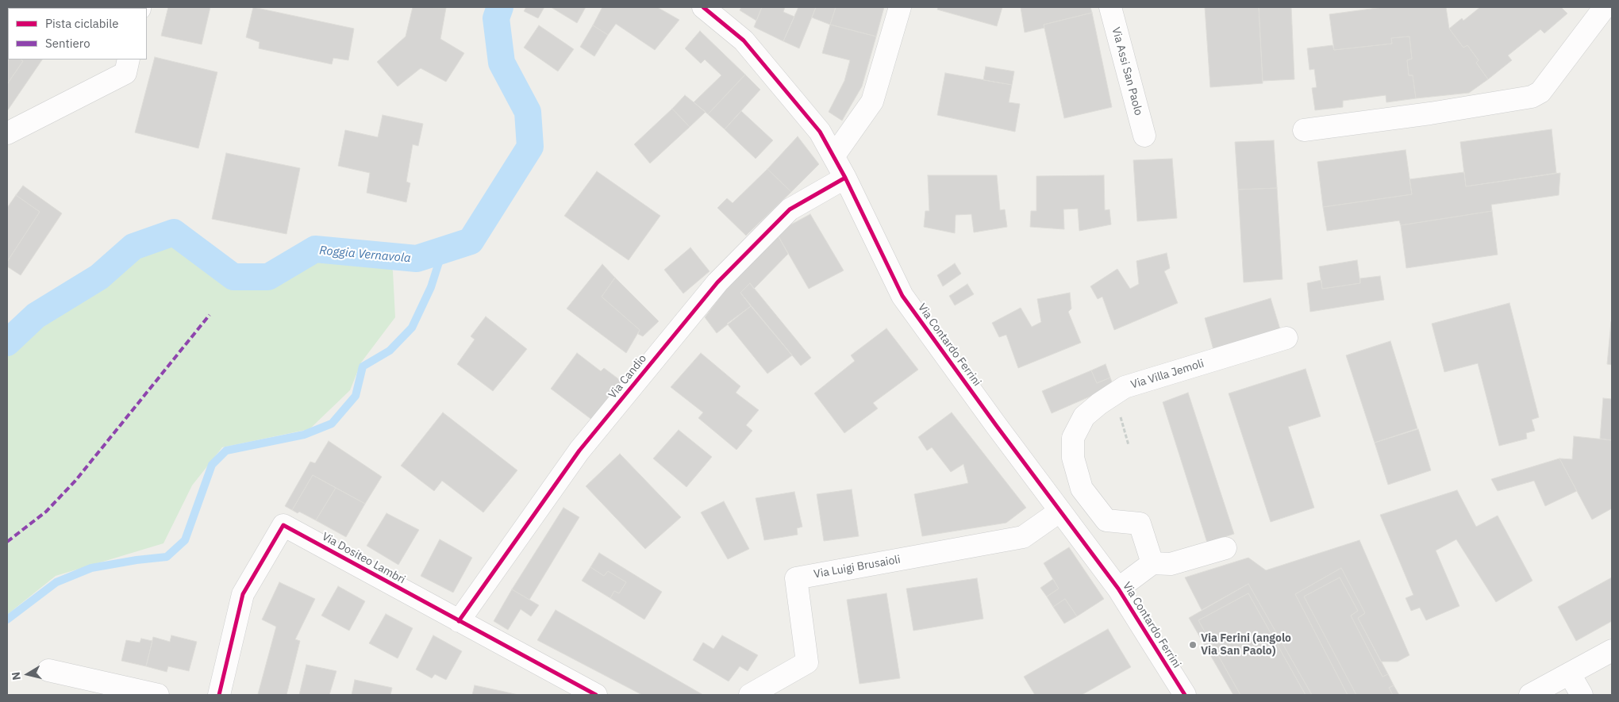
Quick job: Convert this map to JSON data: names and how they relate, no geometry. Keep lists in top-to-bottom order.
{
  "streets": {
    "street": [
      "Via Assi San Paolo",
      "Via Contardo Ferrini",
      "Via Villa Jemoli",
      "Via Candio",
      "Via Dositeo Lambri",
      "Via Luigi Brusaioli"
    ]
  },
  "crossings": [
    ["Via Contardo Ferrini", "Via Villa Jemoli"],
    ["Via Contardo Ferrini", "Via Candio"],
    ["Via Contardo Ferrini", "Via Luigi Brusaioli"],
    ["Via Candio", "Via Dositeo Lambri"]
  ],
  "water": ["Roggia Vernavola"],
  "places": ["Via Ferini (angolo Via San Paolo)"],
  "legend": ["Pista ciclabile", "Sentiero"],
  "north": "left"
}
